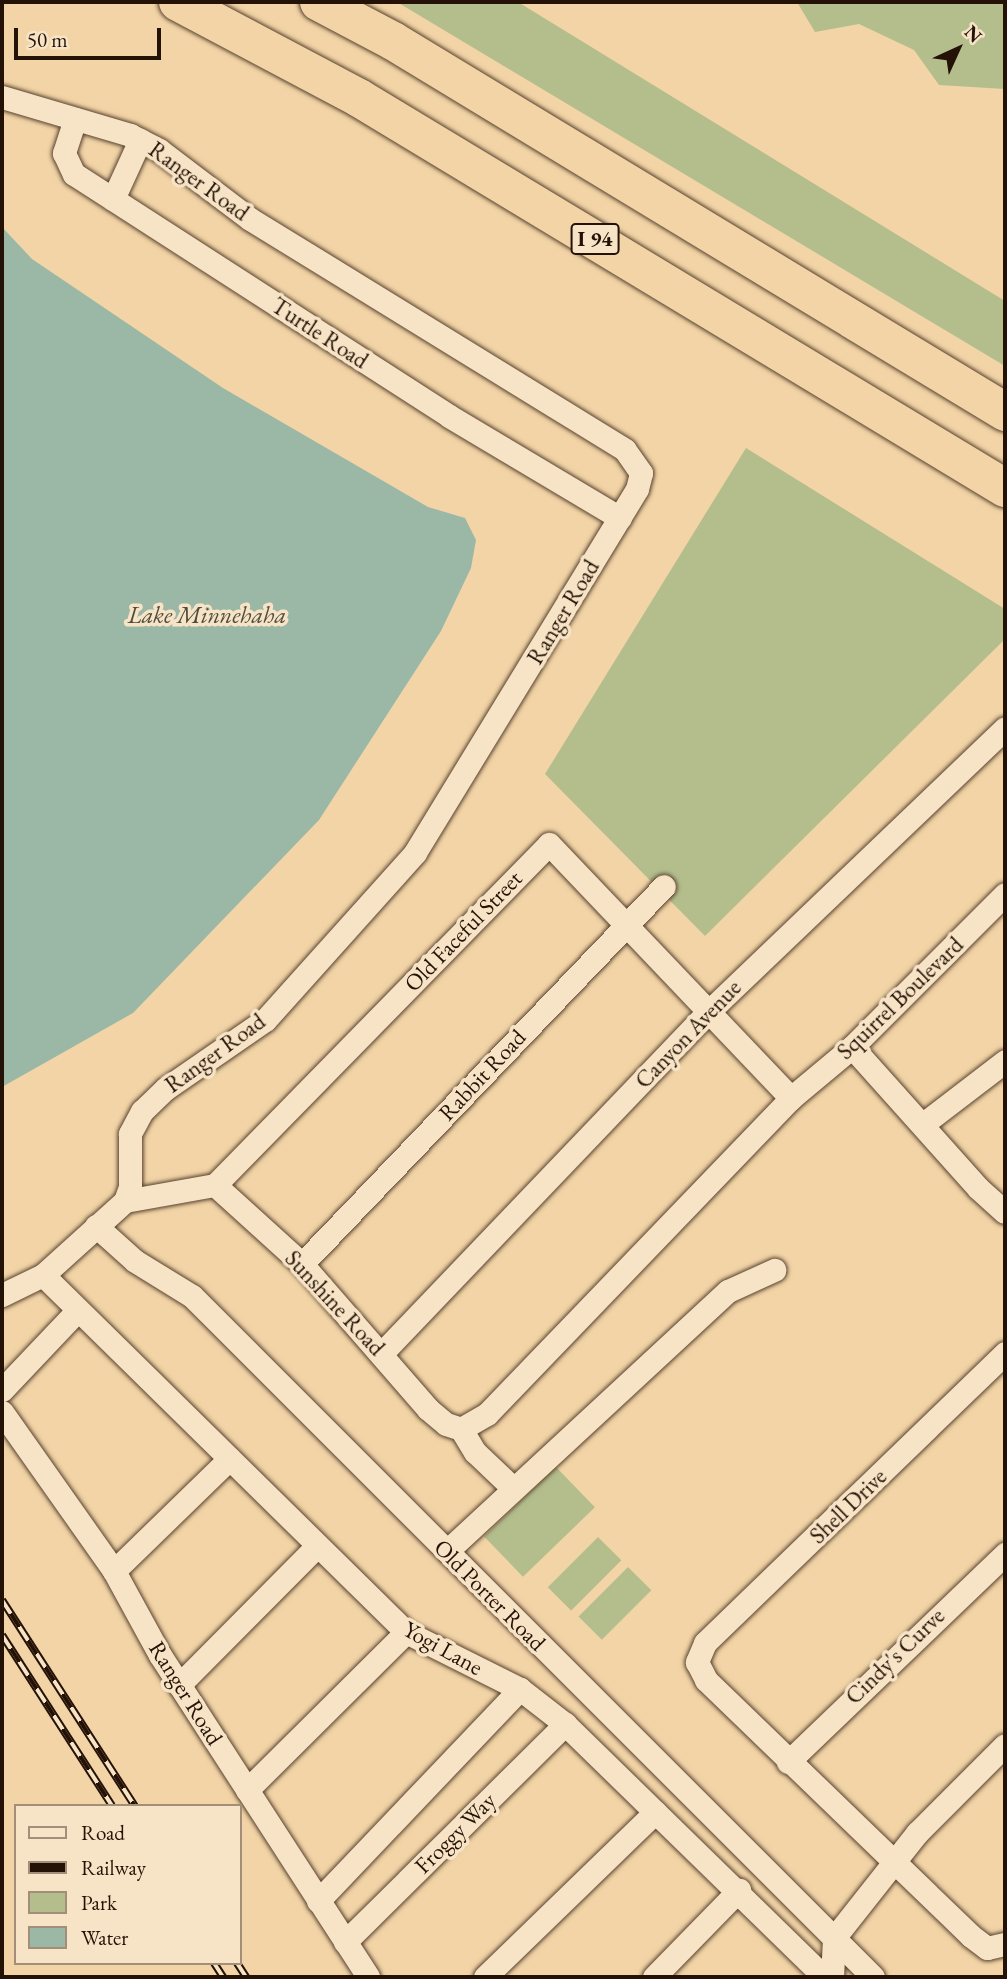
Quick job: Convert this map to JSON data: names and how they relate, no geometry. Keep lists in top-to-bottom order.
{
  "streets": {
    "highway": ["I 94"],
    "street": [
      "Ranger Road",
      "Turtle Road",
      "Old Faceful Street",
      "Squirrel Boulevard",
      "Canyon Avenue",
      "Rabbit Road",
      "Sunshine Road",
      "Shell Drive",
      "Old Porter Road",
      "Yogi Lane",
      "Cindy's Curve",
      "Froggy Way"
    ]
  },
  "crossings": [
    ["Ranger Road", "Turtle Road"],
    ["Ranger Road", "Froggy Way"],
    ["Old Faceful Street", "Squirrel Boulevard"],
    ["Old Faceful Street", "Canyon Avenue"],
    ["Old Faceful Street", "Rabbit Road"],
    ["Old Faceful Street", "Sunshine Road"],
    ["Canyon Avenue", "Sunshine Road"],
    ["Rabbit Road", "Sunshine Road"],
    ["Shell Drive", "Cindy's Curve"],
    ["Yogi Lane", "Froggy Way"]
  ],
  "water": ["Lake Minnehaha"],
  "legend": [
    "Road",
    "Railway",
    "Park",
    "Water"
  ],
  "scale_bar": "50 m",
  "north": "top right"
}
